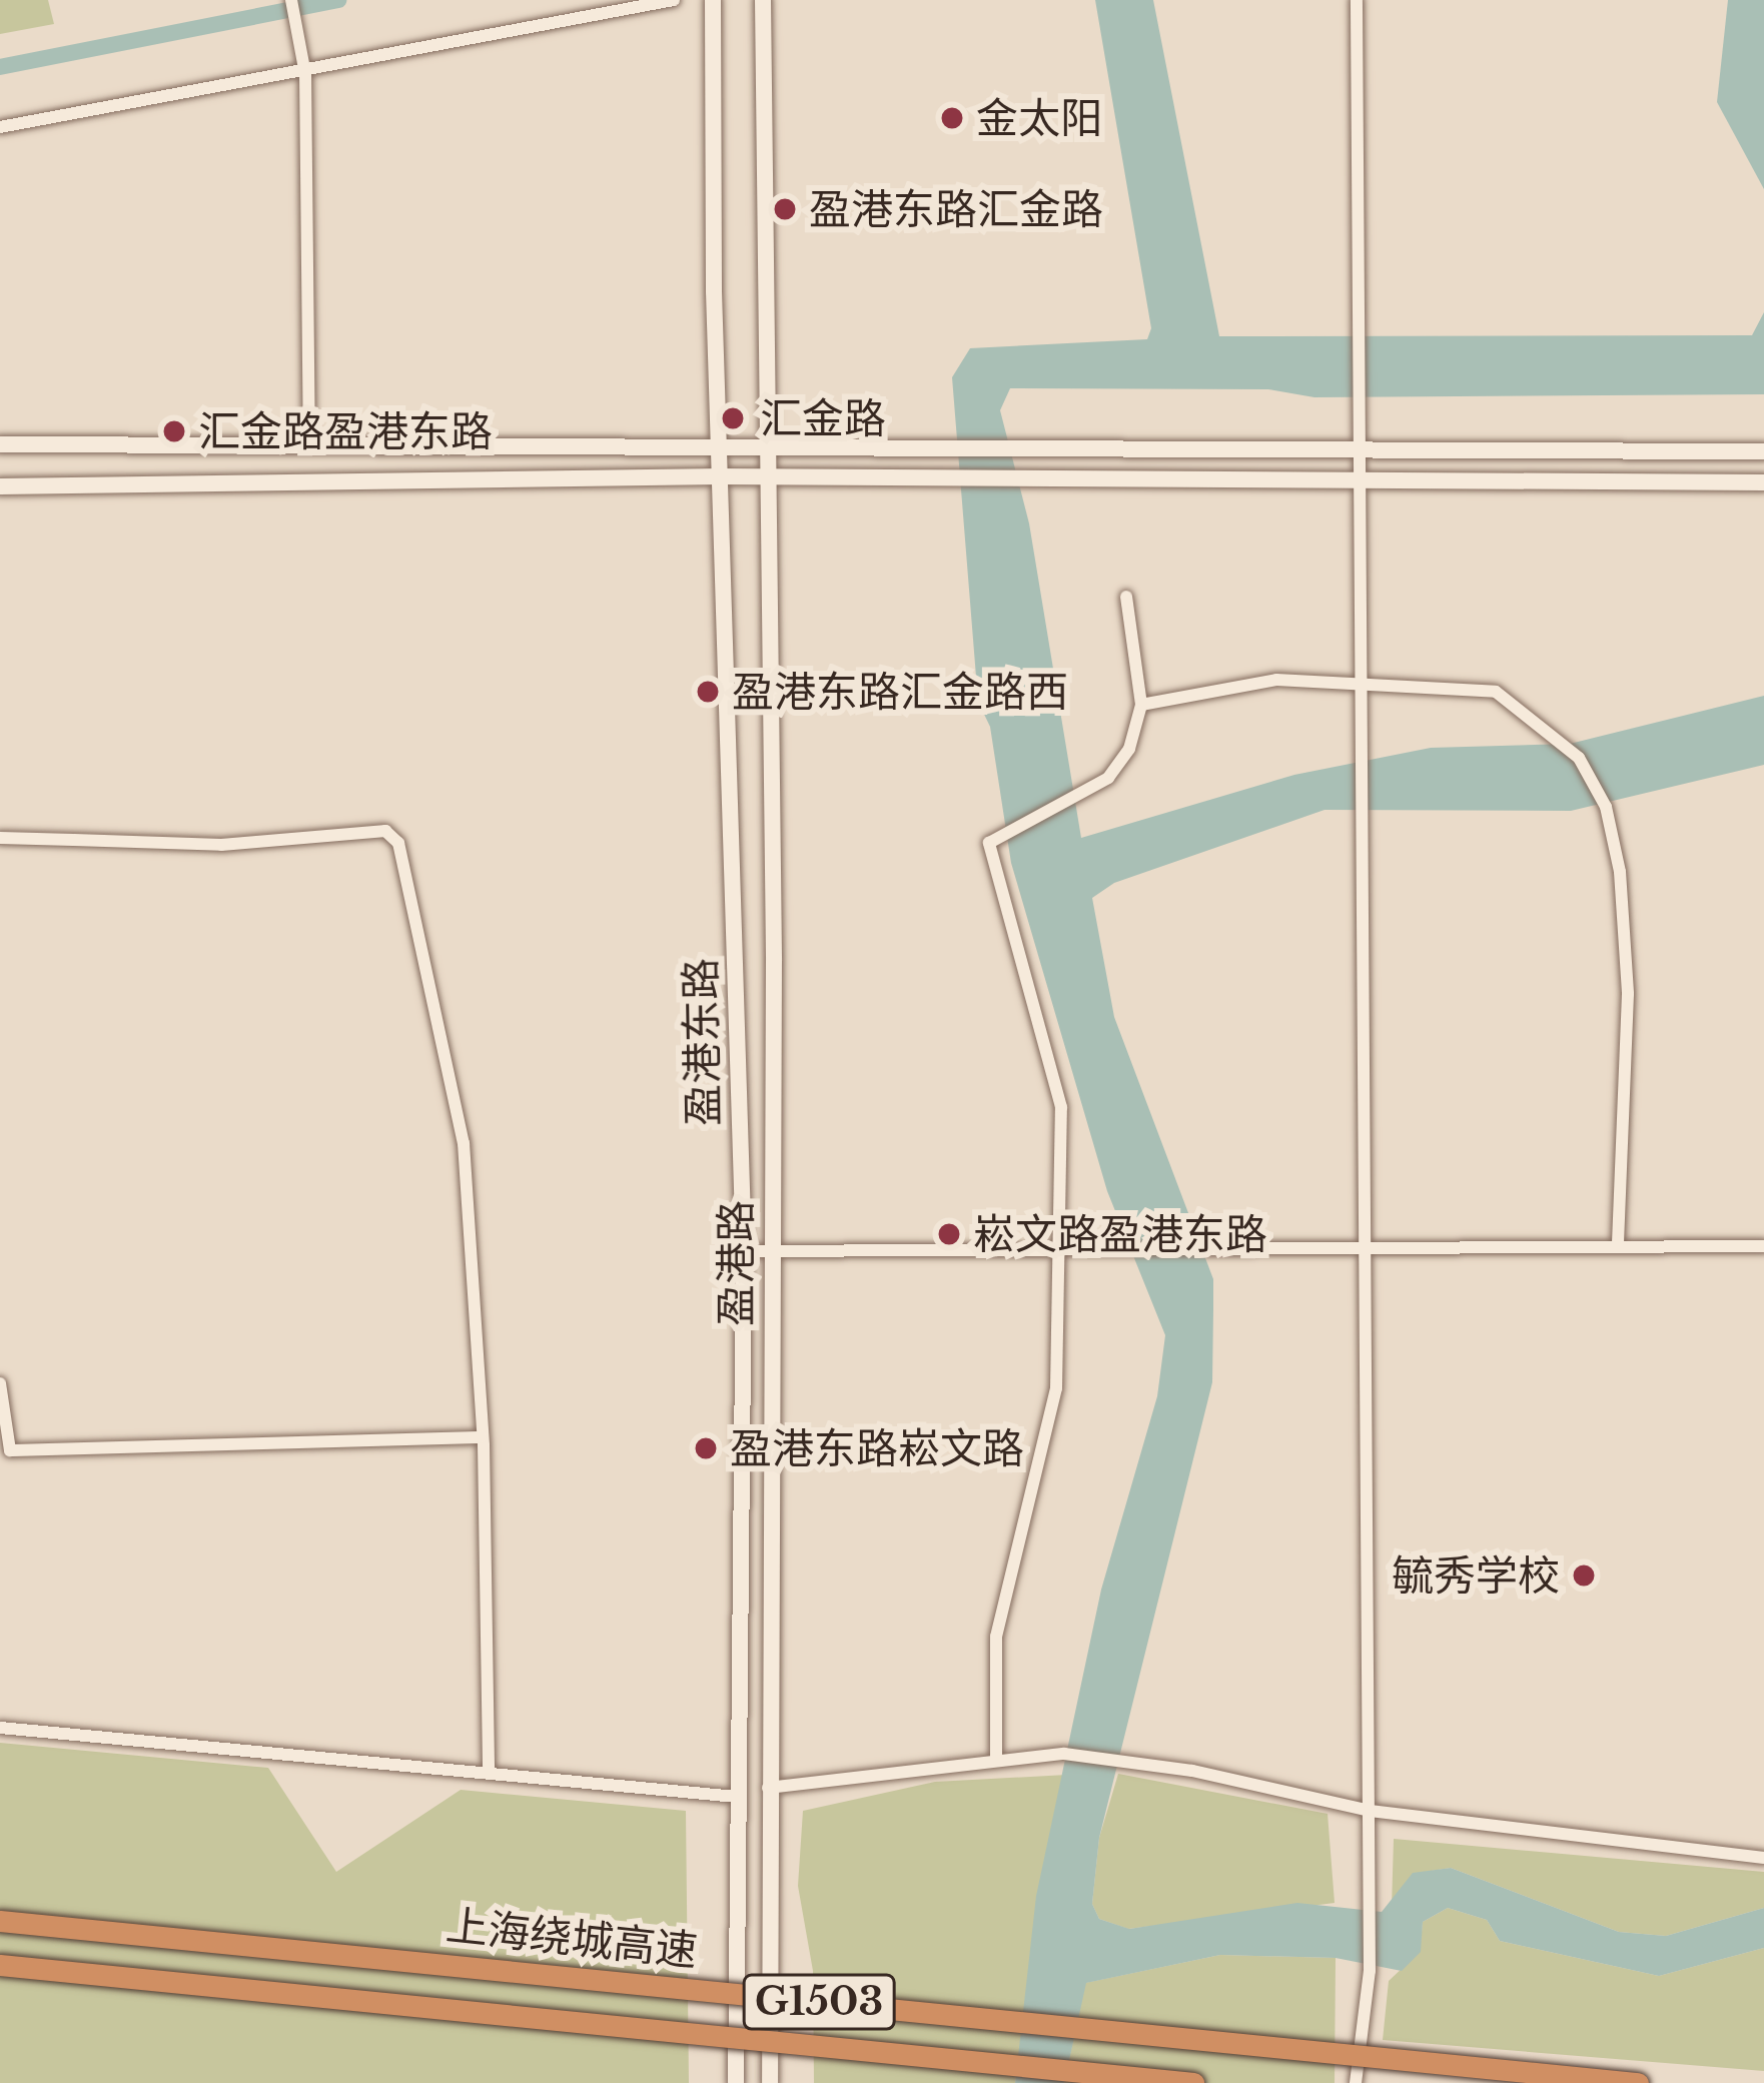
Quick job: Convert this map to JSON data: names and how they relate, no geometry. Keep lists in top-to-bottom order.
{
  "streets": {
    "highway": ["上海绕城高速", "G1503"],
    "main road": ["盈港东路", "盈港路"]
  },
  "places": [
    "金太阳",
    "盈港东路汇金路",
    "汇金路",
    "汇金路盈港东路",
    "盈港东路汇金路西",
    "崧文路盈港东路",
    "盈港东路崧文路",
    "毓秀学校"
  ]
}
